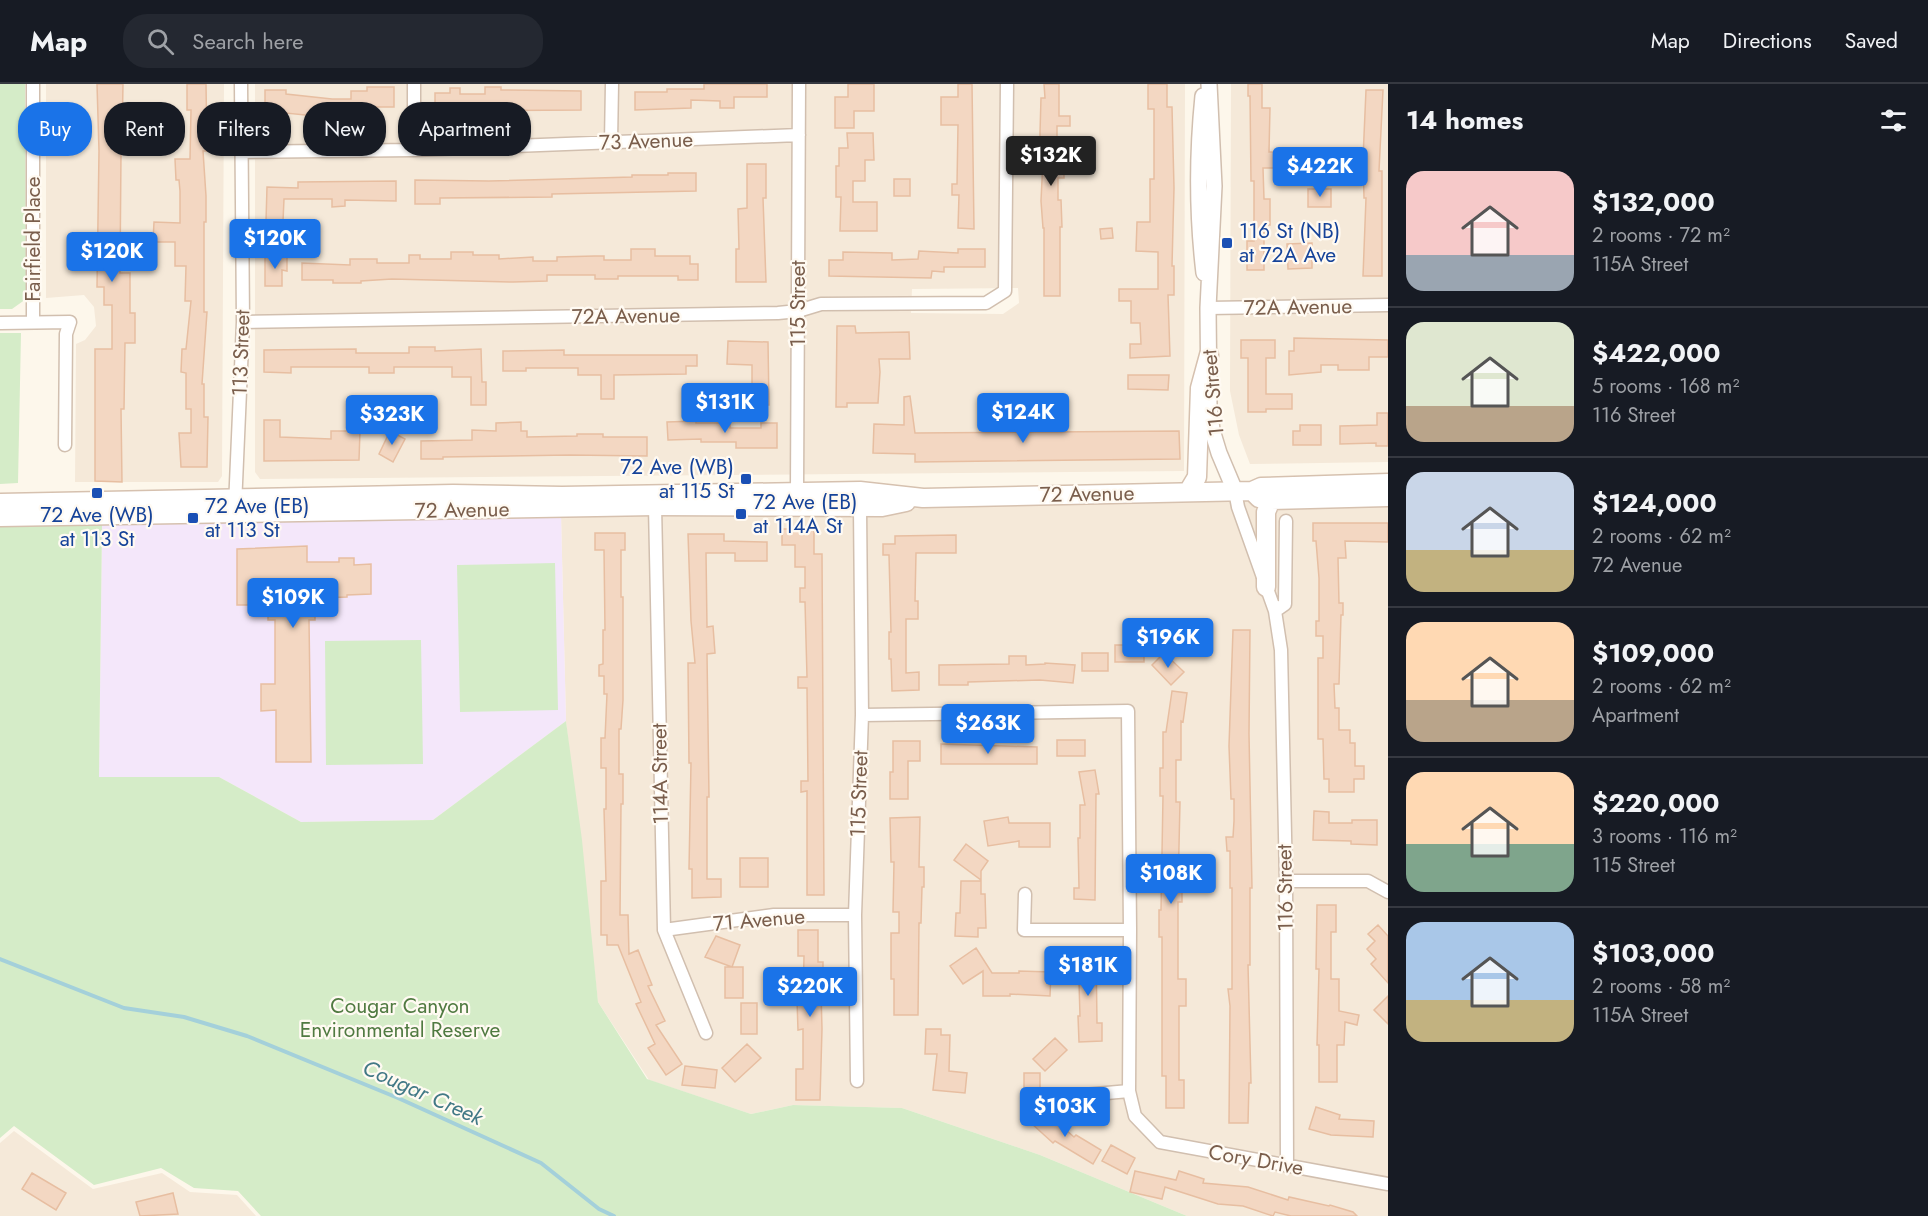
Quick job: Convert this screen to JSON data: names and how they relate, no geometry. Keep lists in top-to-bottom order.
{
  "streets": {
    "main road": ["72 Avenue"],
    "street": [
      "73 Avenue",
      "Fairfield Place",
      "115 Street",
      "72A Avenue",
      "113 Street",
      "116 Street",
      "114A Street",
      "71 Avenue",
      "Cory Drive"
    ]
  },
  "crossings": [
    ["73 Avenue", "115 Street"],
    ["115 Street", "72A Avenue"],
    ["115 Street", "72 Avenue"],
    ["115 Street", "71 Avenue"],
    ["72A Avenue", "113 Street"],
    ["72A Avenue", "116 Street"],
    ["113 Street", "72 Avenue"],
    ["116 Street", "72 Avenue"],
    ["116 Street", "Cory Drive"],
    ["72 Avenue", "114A Street"],
    ["114A Street", "71 Avenue"]
  ],
  "water": ["Cougar Creek"],
  "parks": ["Cougar Canyon Environmental Reserve"],
  "places": {
    "transit": [
      "116 St (NB) at 72A Ave",
      "72 Ave (WB) at 115 St",
      "72 Ave (WB) at 113 St",
      "72 Ave (EB) at 114A St",
      "72 Ave (EB) at 113 St"
    ]
  },
  "page": {
    "header": "Map",
    "search": "Search here",
    "nav": ["Map", "Directions", "Saved"],
    "heading": "14 homes",
    "chip": [
      "Buy",
      "Rent",
      "Filters",
      "New",
      "Apartment"
    ],
    "price": [
      "$132K",
      "$422K",
      "$120K",
      "$120K",
      "$131K",
      "$124K",
      "$323K",
      "$109K",
      "$196K",
      "$263K",
      "$108K",
      "$181K",
      "$220K",
      "$103K"
    ],
    "list": [
      {
        "name": "$132,000",
        "note": "2 rooms · 72 m² · 115A Street"
      },
      {
        "name": "$422,000",
        "note": "5 rooms · 168 m² · 116 Street"
      },
      {
        "name": "$124,000",
        "note": "2 rooms · 62 m² · 72 Avenue"
      },
      {
        "name": "$109,000",
        "note": "2 rooms · 62 m² · Apartment"
      },
      {
        "name": "$220,000",
        "note": "3 rooms · 116 m² · 115 Street"
      },
      {
        "name": "$103,000",
        "note": "2 rooms · 58 m² · 115A Street"
      }
    ]
  }
}
